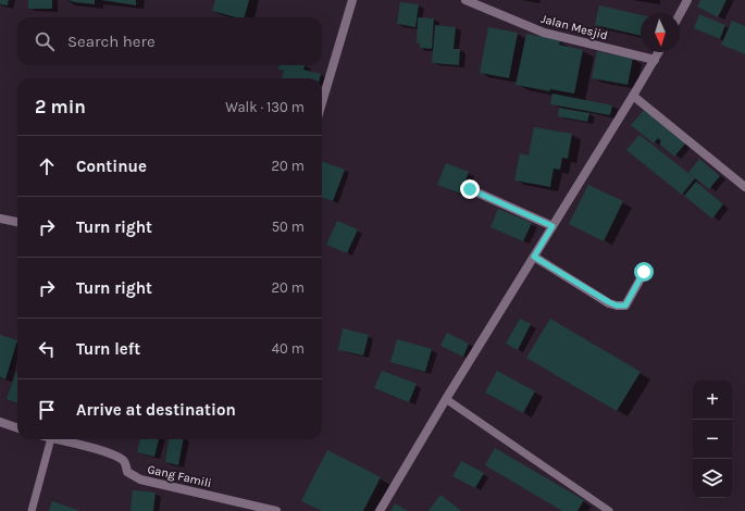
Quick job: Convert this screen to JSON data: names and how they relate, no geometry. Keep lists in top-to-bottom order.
{
  "streets": {
    "street": ["Jalan Mesjid", "Gang Famili"]
  },
  "north": "bottom",
  "page": {
    "search": "Search here",
    "heading": ["2 min", "Walk · 130 m"],
    "list": [
      ["Continue", "20 m"],
      ["Turn right", "50 m"],
      ["Turn right", "20 m"],
      ["Turn left", "40 m"],
      "Arrive at destination"
    ],
    "map_buttons": ["+", "−"]
  }
}
